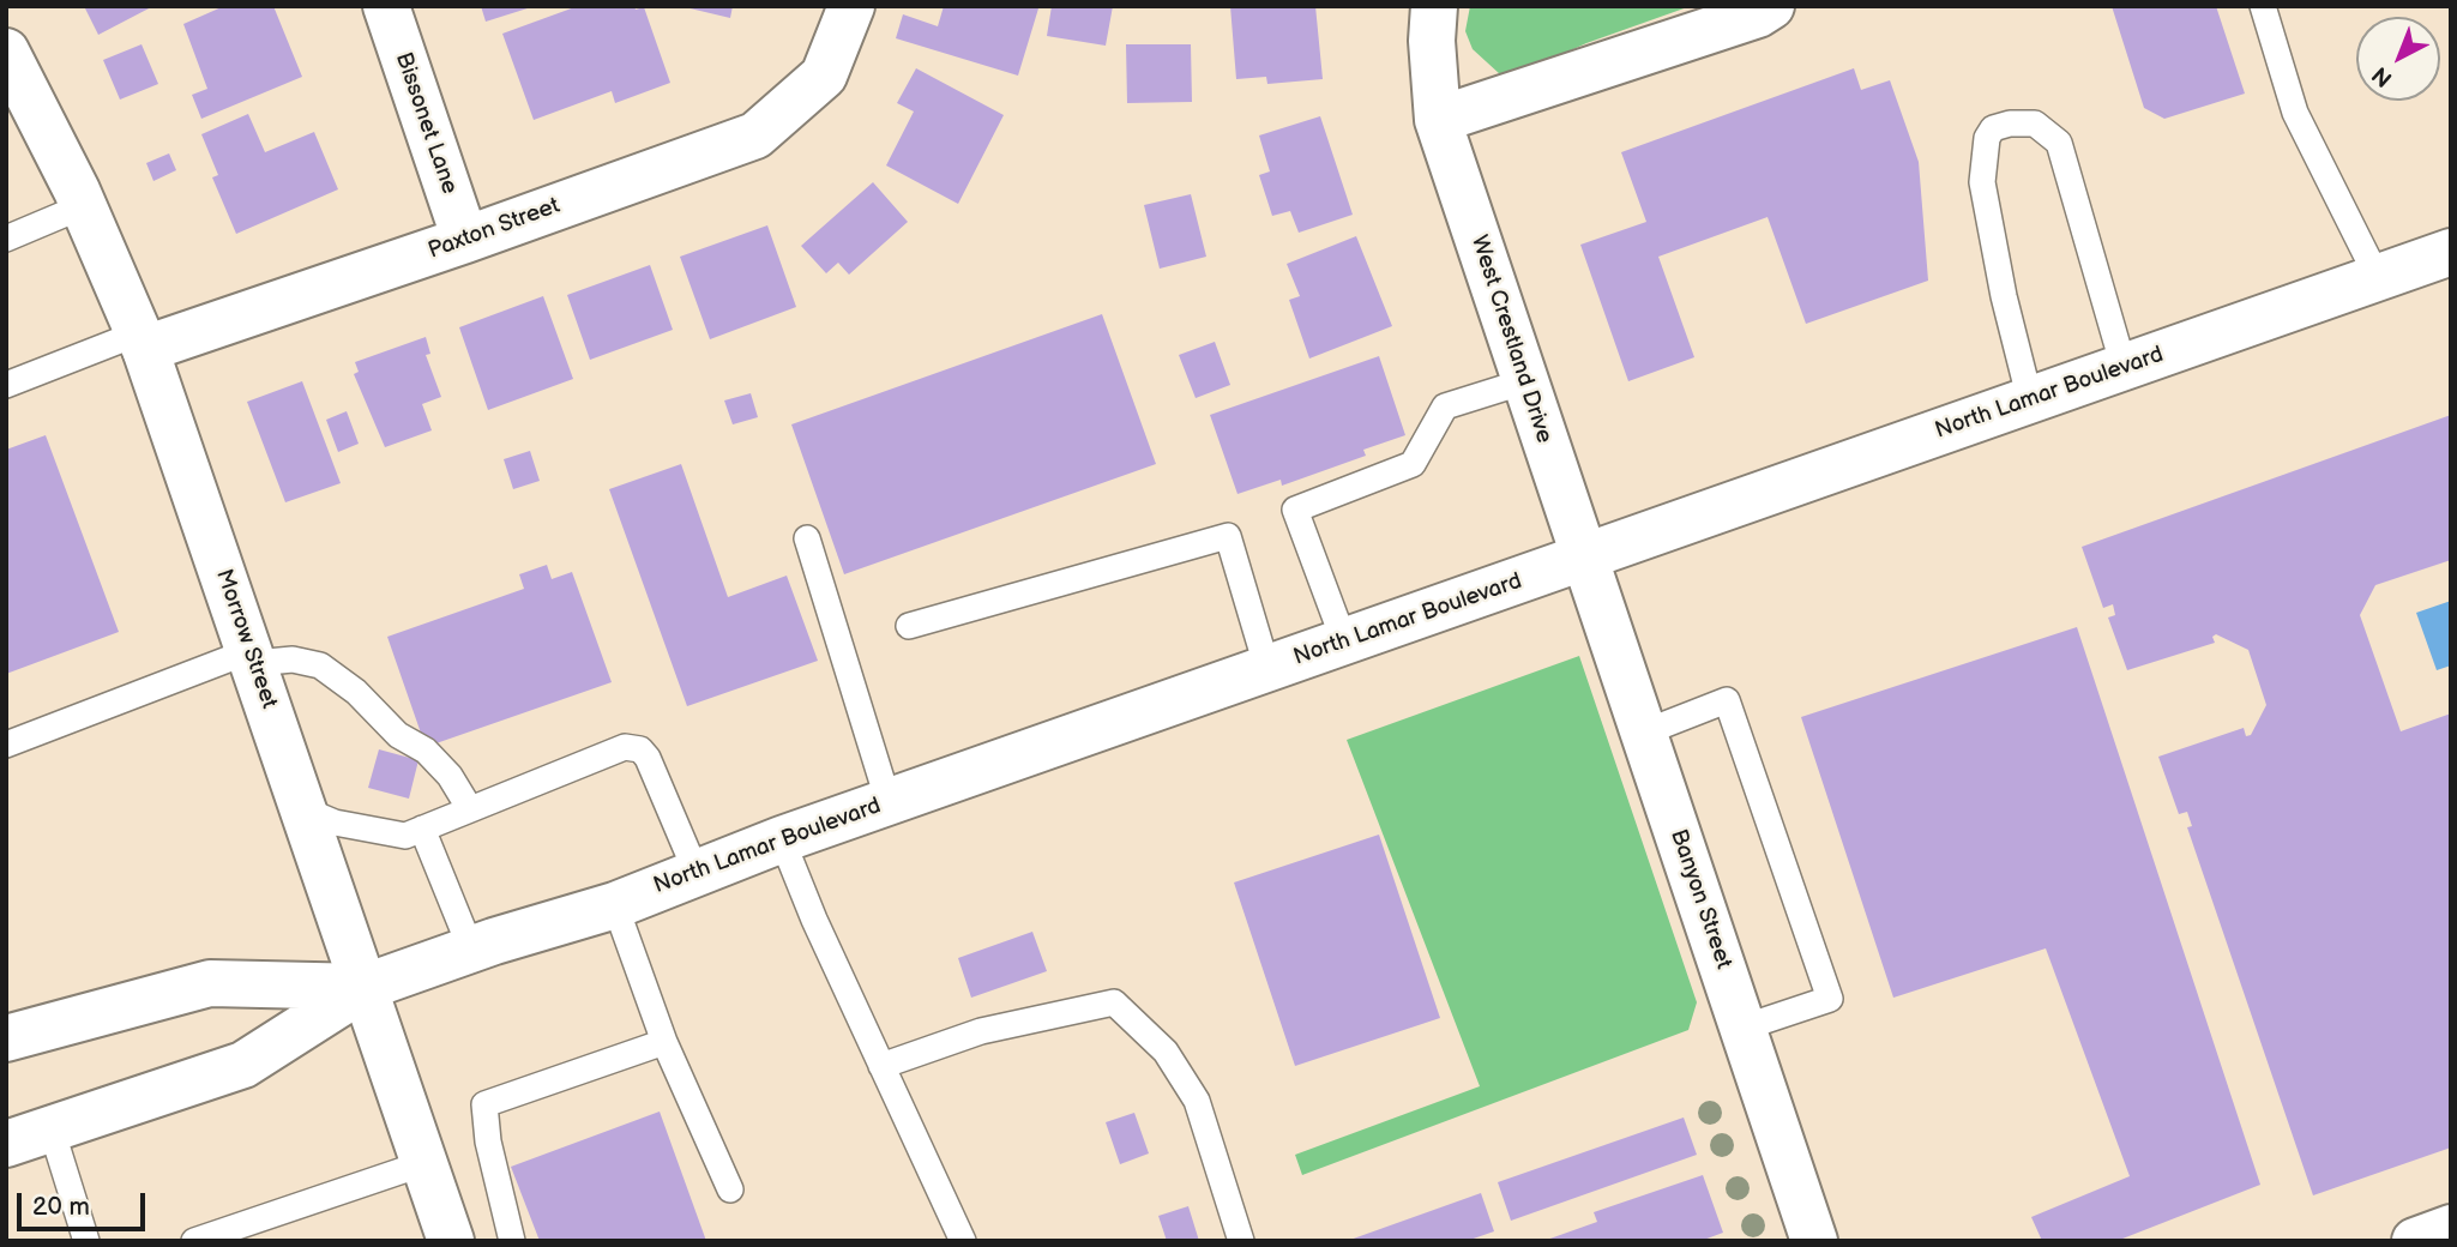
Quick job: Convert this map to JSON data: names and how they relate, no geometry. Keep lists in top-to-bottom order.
{
  "streets": {
    "street": [
      "Bissonet Lane",
      "Paxton Street",
      "West Crestland Drive",
      "North Lamar Boulevard",
      "Morrow Street",
      "Banyon Street"
    ]
  },
  "crossings": [
    ["Bissonet Lane", "Paxton Street"],
    ["Paxton Street", "Morrow Street"],
    ["West Crestland Drive", "North Lamar Boulevard"],
    ["West Crestland Drive", "Banyon Street"],
    ["North Lamar Boulevard", "Morrow Street"],
    ["North Lamar Boulevard", "Banyon Street"]
  ],
  "scale_bar": "20 m",
  "north": "bottom left"
}
